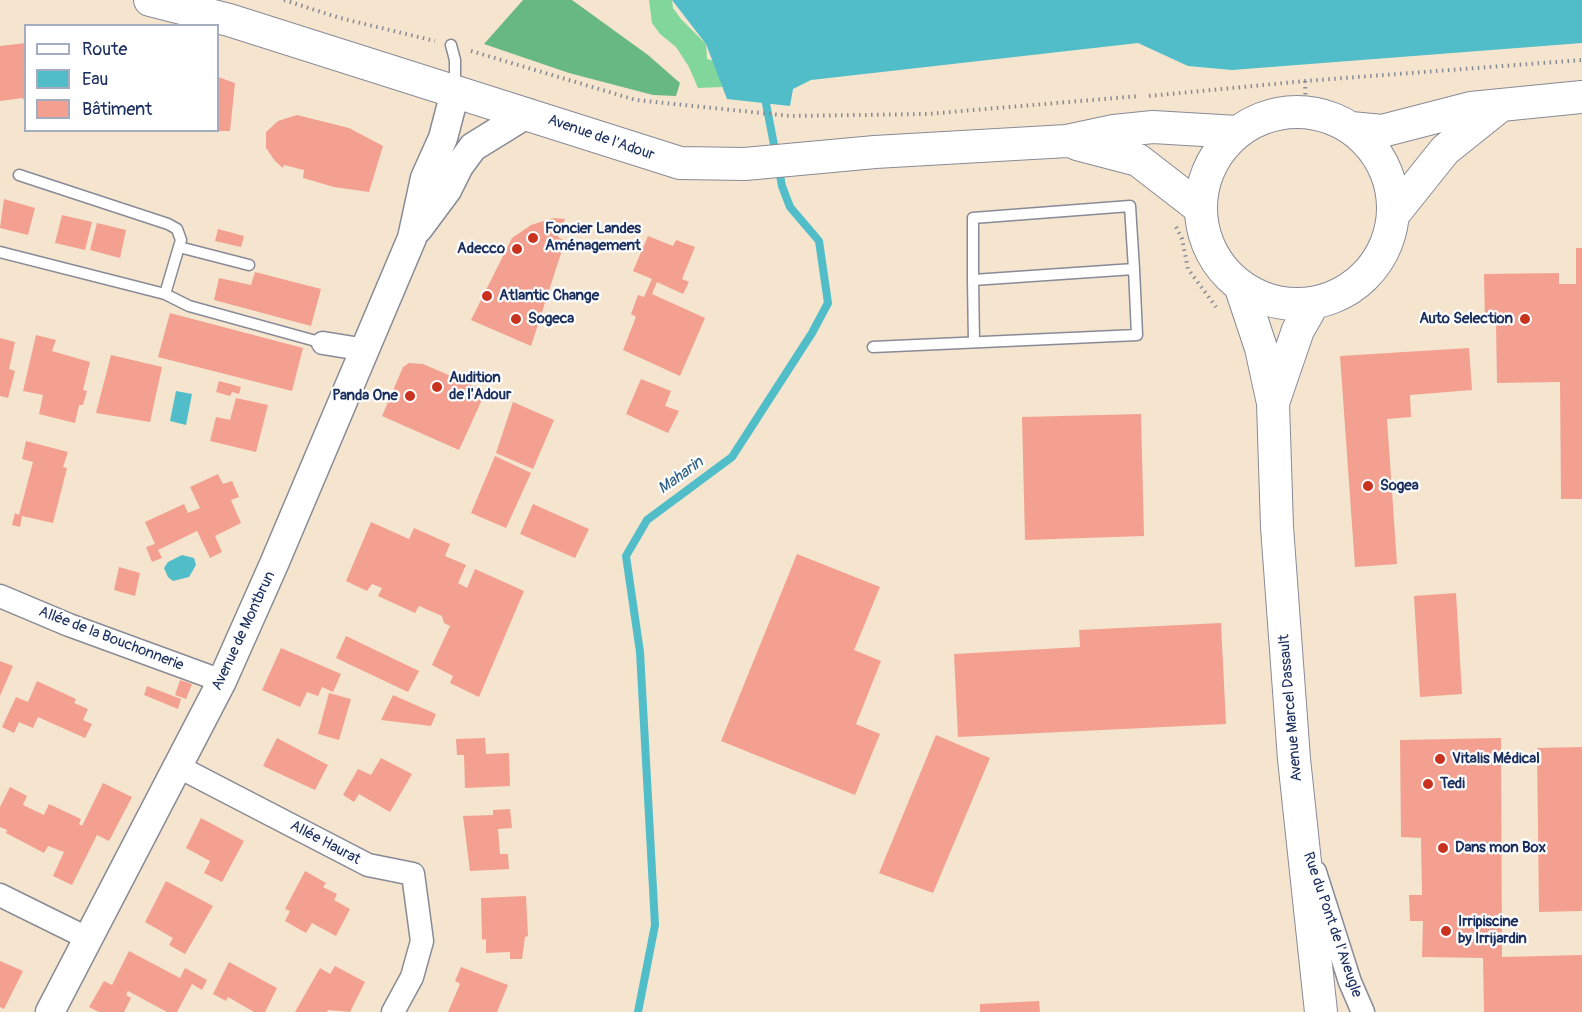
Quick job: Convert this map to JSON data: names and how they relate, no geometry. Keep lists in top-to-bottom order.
{
  "streets": {
    "main road": ["Avenue de l'Adour", "Avenue Marcel Dassault"],
    "street": [
      "Avenue de Montbrun",
      "Allée de la Bouchonnerie",
      "Allée Haurat",
      "Rue du Pont de l'Aveugle"
    ]
  },
  "crossings": [
    ["Avenue de l'Adour", "Avenue de Montbrun"],
    ["Avenue de l'Adour", "Avenue Marcel Dassault"],
    ["Avenue de Montbrun", "Allée de la Bouchonnerie"],
    ["Avenue de Montbrun", "Allée Haurat"],
    ["Avenue Marcel Dassault", "Rue du Pont de l'Aveugle"]
  ],
  "water": ["Maharin"],
  "places": [
    "Foncier Landes Aménagement",
    "Adecco",
    "Atlantic Change",
    "Sogeca",
    "Auto Selection",
    "Audition de l'Adour",
    "Panda One",
    "Sogea",
    "Vitalis Médical",
    "Tedi",
    "Dans mon Box",
    "Irripiscine by Irrijardin"
  ],
  "legend": ["Route", "Eau", "Bâtiment"]
}
